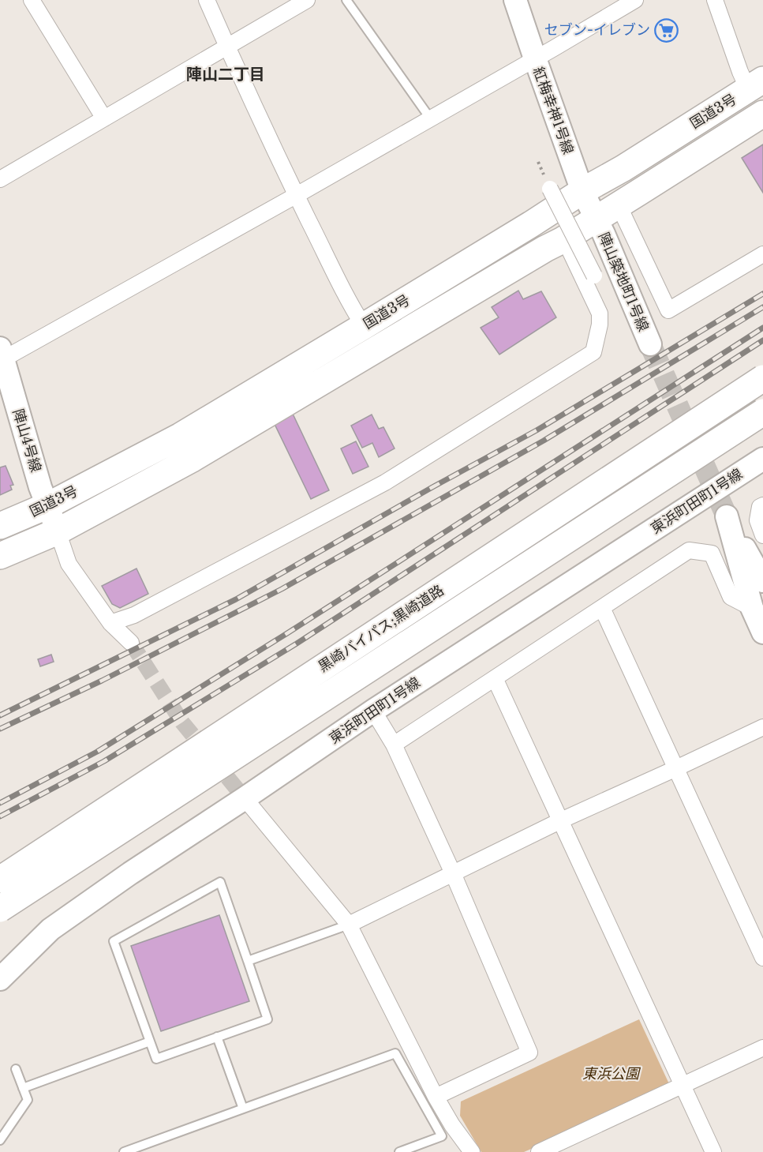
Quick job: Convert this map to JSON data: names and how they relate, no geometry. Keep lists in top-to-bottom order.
{
  "streets": {
    "highway": ["国道3号", "黒崎バイパス;黒崎道路"],
    "street": [
      "紅梅幸神1号線",
      "陣山築地町1号線",
      "陣山4号線",
      "東浜町田町1号線"
    ]
  },
  "crossings": [
    ["紅梅幸神1号線", "国道3号"],
    ["紅梅幸神1号線", "陣山築地町1号線"],
    ["国道3号", "陣山築地町1号線"],
    ["国道3号", "陣山4号線"]
  ],
  "districts": ["陣山二丁目"],
  "parks": ["東浜公園"],
  "places": {
    "supermarket": ["セブン-イレブン"]
  }
}
